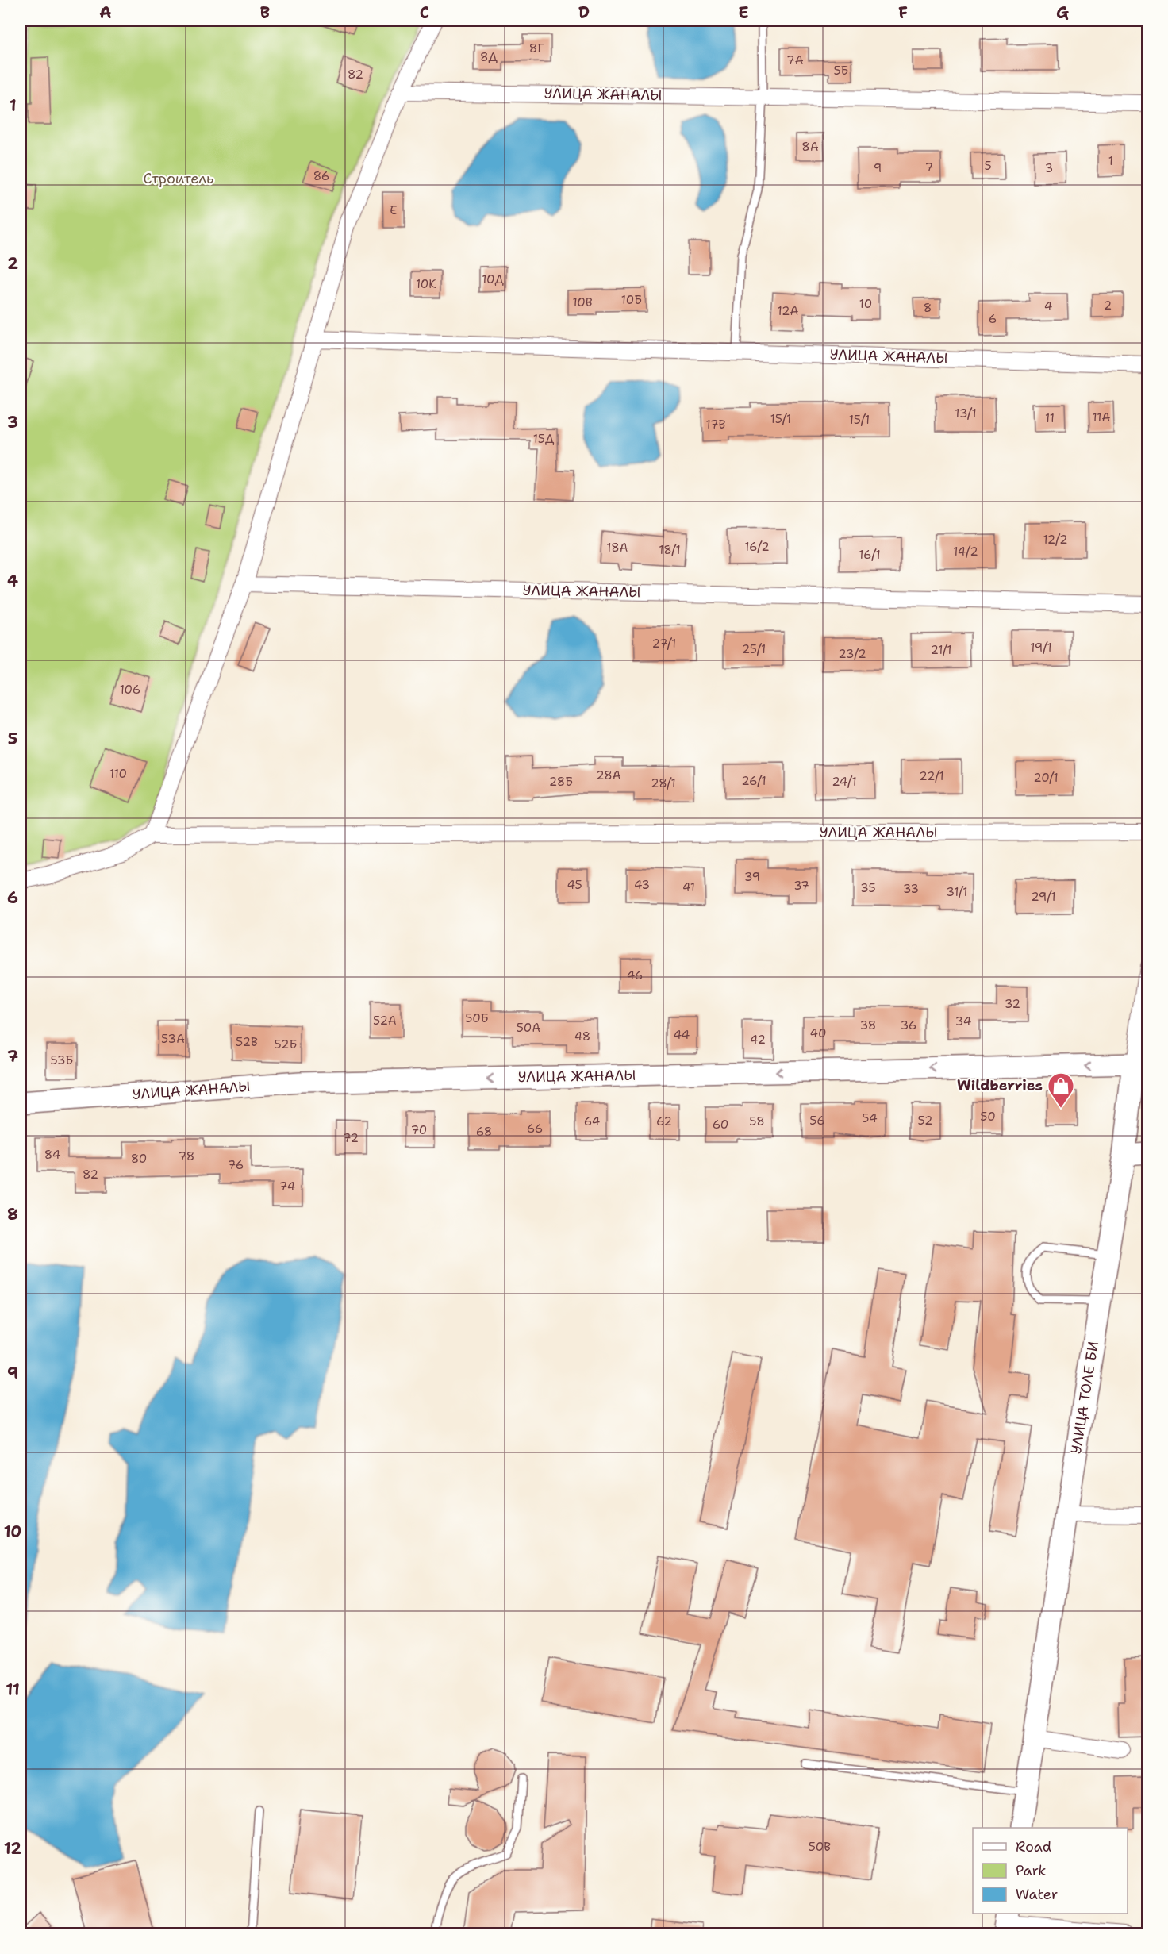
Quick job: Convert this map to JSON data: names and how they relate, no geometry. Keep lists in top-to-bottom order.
{
  "streets": {
    "street": ["УЛИЦА ЖАНАЛЫ", "УЛИЦА ТОЛЕ БИ"]
  },
  "crossings": [
    ["УЛИЦА ЖАНАЛЫ", "УЛИЦА ТОЛЕ БИ"]
  ],
  "parks": ["Строитель"],
  "places": {
    "shop": ["Wildberries"]
  },
  "house_numbers": [
    "8Г",
    "8Д",
    "7А",
    "5Б",
    "82",
    "8А",
    "1",
    "5",
    "7",
    "9",
    "3",
    "86",
    "Е",
    "10Д",
    "10К",
    "10Б",
    "10В",
    "10",
    "2",
    "4",
    "8",
    "12А",
    "6",
    "13/1",
    "11А",
    "11",
    "15/1",
    "15/1",
    "17В",
    "15Д",
    "12/2",
    "16/2",
    "18А",
    "18/1",
    "14/2",
    "16/1",
    "27/1",
    "19/1",
    "25/1",
    "21/1",
    "23/2",
    "106",
    "110",
    "28А",
    "22/1",
    "20/1",
    "26/1",
    "28Б",
    "24/1",
    "28/1",
    "39",
    "45",
    "43",
    "37",
    "41",
    "35",
    "33",
    "31/1",
    "29/1",
    "46",
    "32",
    "50Б",
    "52А",
    "34",
    "38",
    "36",
    "50А",
    "40",
    "44",
    "48",
    "53А",
    "42",
    "52В",
    "52Б",
    "53Б",
    "50",
    "54",
    "56",
    "52",
    "64",
    "62",
    "58",
    "60",
    "66",
    "70",
    "68",
    "72",
    "84",
    "78",
    "80",
    "76",
    "82",
    "74",
    "50В"
  ],
  "legend": ["Road", "Park", "Water"],
  "grid": {
    "columns": [
      "A",
      "B",
      "C",
      "D",
      "E",
      "F",
      "G"
    ],
    "rows": [
      "1",
      "2",
      "3",
      "4",
      "5",
      "6",
      "7",
      "8",
      "9",
      "10",
      "11",
      "12"
    ]
  }
}
